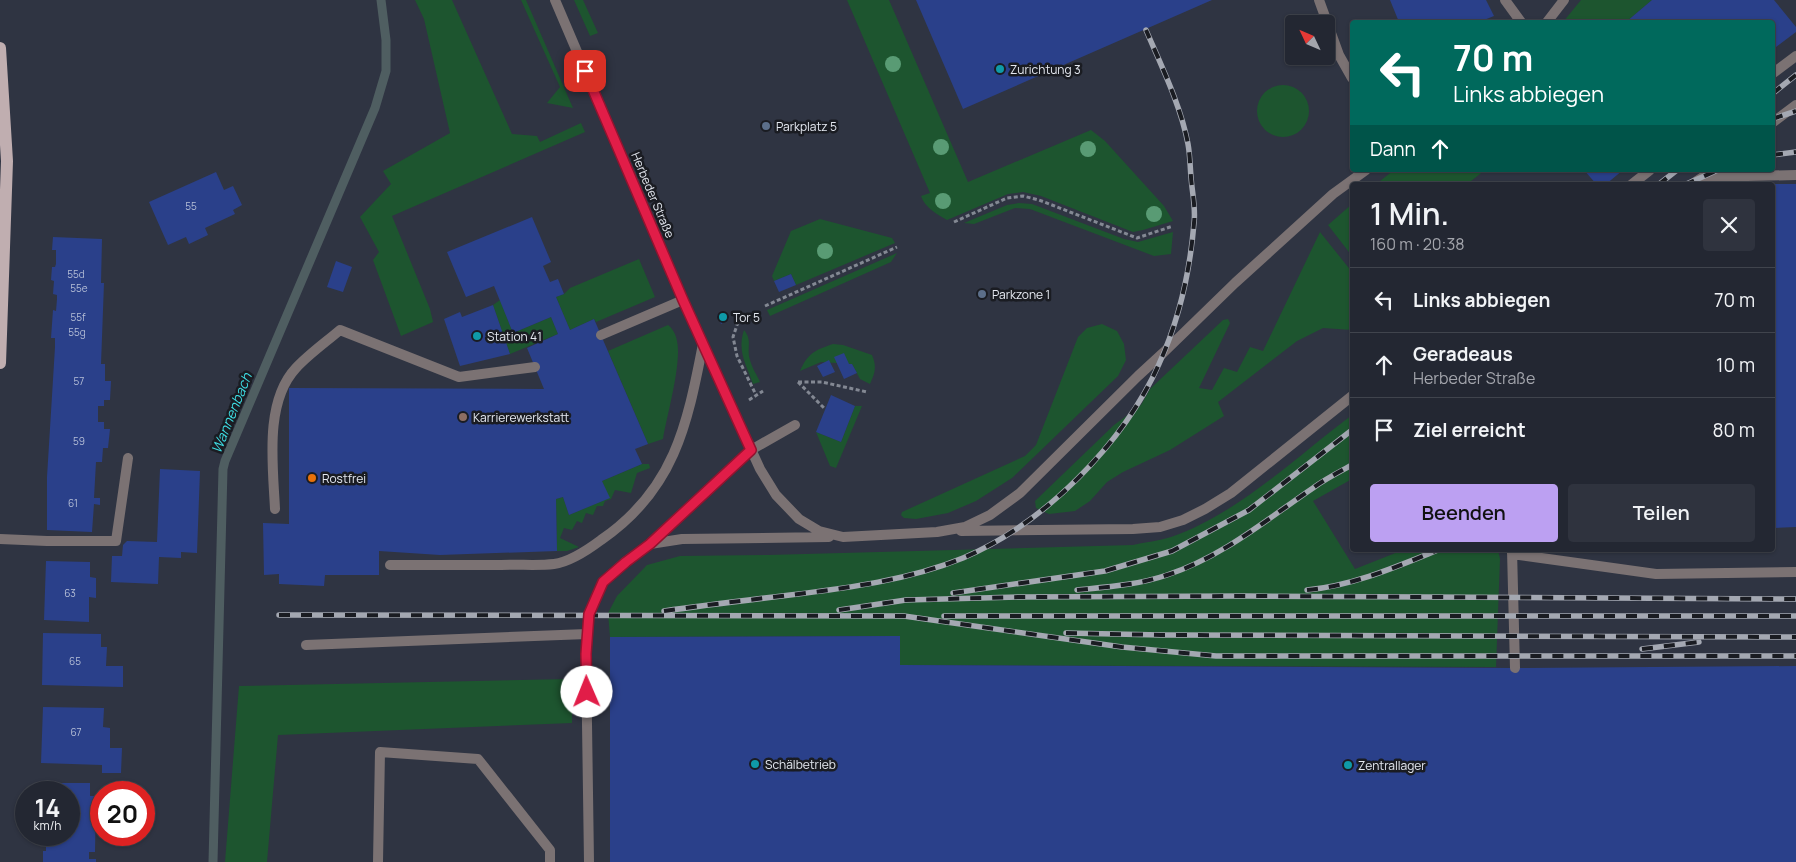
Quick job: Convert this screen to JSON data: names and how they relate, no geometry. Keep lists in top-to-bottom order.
{
  "streets": {
    "lane": ["Herbeder Straße"]
  },
  "water": ["Wannenbach"],
  "places": [
    "Zurichtung 3",
    "Parkplatz 5",
    "Parkzone 1",
    "Tor 5",
    "Station 41",
    "Karrierewerkstatt",
    "Rostfrei",
    "Schälbetrieb",
    "Zentrallager"
  ],
  "house_numbers": [
    "55",
    "55d",
    "55e",
    "55f",
    "55g",
    "57",
    "59",
    "61",
    "63",
    "65",
    "67"
  ],
  "north": "top left",
  "page": {
    "turn": ["70 m", "Links abbiegen"],
    "then": "Dann",
    "heading": ["1 Min.", "160 m · 20:38"],
    "list": [
      {
        "name": "Links abbiegen",
        "value": "70 m"
      },
      {
        "name": "Geradeaus",
        "note": "Herbeder Straße",
        "value": "10 m"
      },
      {
        "name": "Ziel erreicht",
        "value": "80 m"
      }
    ],
    "buttons": ["Beenden", "Teilen"],
    "speed": "14 km/h",
    "limit": "20"
  }
}
